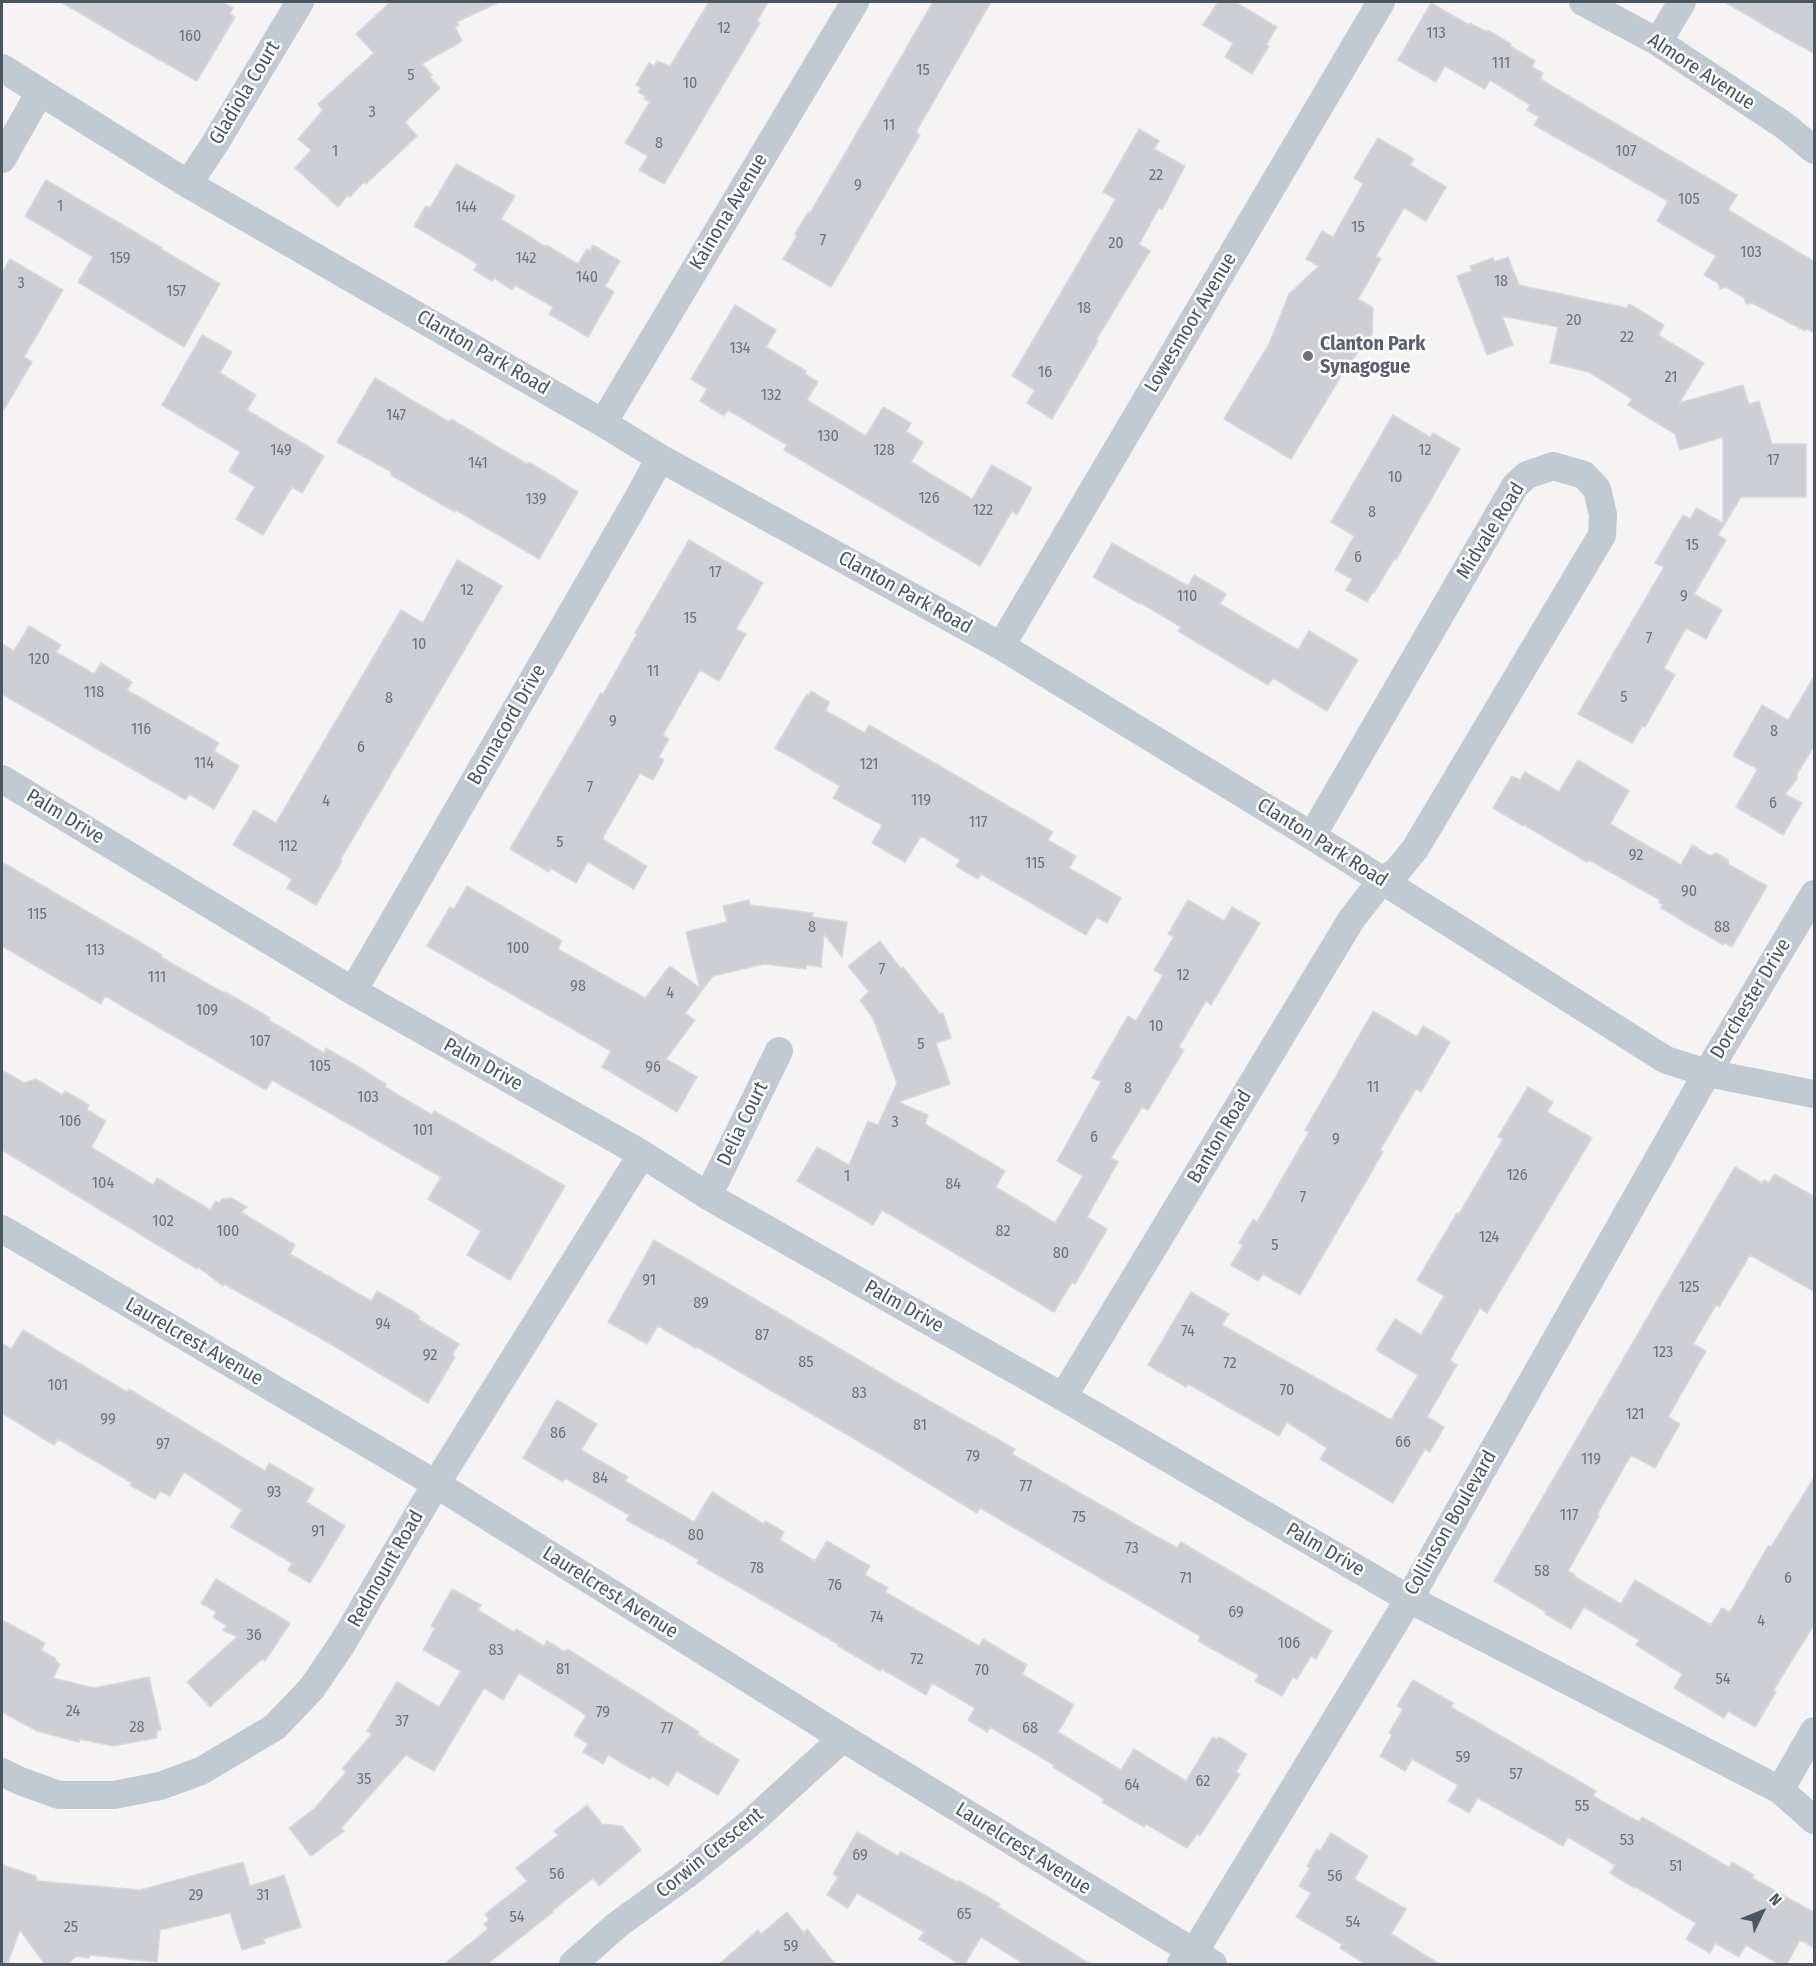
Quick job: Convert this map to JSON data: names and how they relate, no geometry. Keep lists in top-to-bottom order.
{
  "streets": {
    "street": [
      "Almore Avenue",
      "Gladiola Court",
      "Kainona Avenue",
      "Lowesmoor Avenue",
      "Clanton Park Road",
      "Midvale Road",
      "Bonnacord Drive",
      "Palm Drive",
      "Dorchester Drive",
      "Delia Court",
      "Banton Road",
      "Laurelcrest Avenue",
      "Collinson Boulevard",
      "Redmount Road",
      "Corwin Crescent"
    ]
  },
  "crossings": [
    ["Gladiola Court", "Clanton Park Road"],
    ["Kainona Avenue", "Clanton Park Road"],
    ["Lowesmoor Avenue", "Clanton Park Road"],
    ["Clanton Park Road", "Midvale Road"],
    ["Clanton Park Road", "Bonnacord Drive"],
    ["Clanton Park Road", "Dorchester Drive"],
    ["Clanton Park Road", "Banton Road"],
    ["Clanton Park Road", "Collinson Boulevard"],
    ["Midvale Road", "Banton Road"],
    ["Bonnacord Drive", "Palm Drive"],
    ["Palm Drive", "Delia Court"],
    ["Palm Drive", "Banton Road"],
    ["Palm Drive", "Collinson Boulevard"],
    ["Palm Drive", "Redmount Road"],
    ["Dorchester Drive", "Collinson Boulevard"],
    ["Laurelcrest Avenue", "Collinson Boulevard"],
    ["Laurelcrest Avenue", "Redmount Road"],
    ["Laurelcrest Avenue", "Corwin Crescent"]
  ],
  "places": ["Clanton Park Synagogue"],
  "house_numbers": [
    "12",
    "113",
    "160",
    "111",
    "15",
    "5",
    "10",
    "3",
    "11",
    "8",
    "1",
    "107",
    "22",
    "9",
    "105",
    "1",
    "144",
    "15",
    "7",
    "20",
    "103",
    "159",
    "142",
    "140",
    "18",
    "3",
    "157",
    "18",
    "20",
    "22",
    "134",
    "16",
    "21",
    "132",
    "147",
    "130",
    "149",
    "128",
    "12",
    "17",
    "141",
    "10",
    "126",
    "139",
    "122",
    "8",
    "15",
    "6",
    "17",
    "12",
    "110",
    "9",
    "15",
    "7",
    "10",
    "120",
    "11",
    "118",
    "5",
    "8",
    "9",
    "116",
    "8",
    "6",
    "114",
    "121",
    "7",
    "119",
    "4",
    "6",
    "117",
    "5",
    "112",
    "92",
    "115",
    "90",
    "115",
    "8",
    "88",
    "100",
    "113",
    "7",
    "12",
    "111",
    "98",
    "4",
    "109",
    "10",
    "107",
    "5",
    "105",
    "96",
    "11",
    "8",
    "103",
    "106",
    "3",
    "101",
    "6",
    "9",
    "126",
    "1",
    "104",
    "84",
    "7",
    "102",
    "100",
    "82",
    "124",
    "5",
    "80",
    "91",
    "125",
    "89",
    "94",
    "74",
    "87",
    "123",
    "92",
    "85",
    "72",
    "101",
    "70",
    "83",
    "121",
    "99",
    "81",
    "86",
    "66",
    "97",
    "79",
    "119",
    "84",
    "77",
    "93",
    "117",
    "75",
    "91",
    "80",
    "73",
    "78",
    "58",
    "71",
    "6",
    "76",
    "69",
    "74",
    "4",
    "36",
    "106",
    "83",
    "72",
    "81",
    "70",
    "54",
    "24",
    "79",
    "37",
    "28",
    "77",
    "68",
    "59",
    "57",
    "35",
    "62",
    "64",
    "55",
    "53",
    "69",
    "51",
    "56",
    "56",
    "29",
    "31",
    "65",
    "54",
    "54",
    "25",
    "59"
  ],
  "north": "top right"
}
